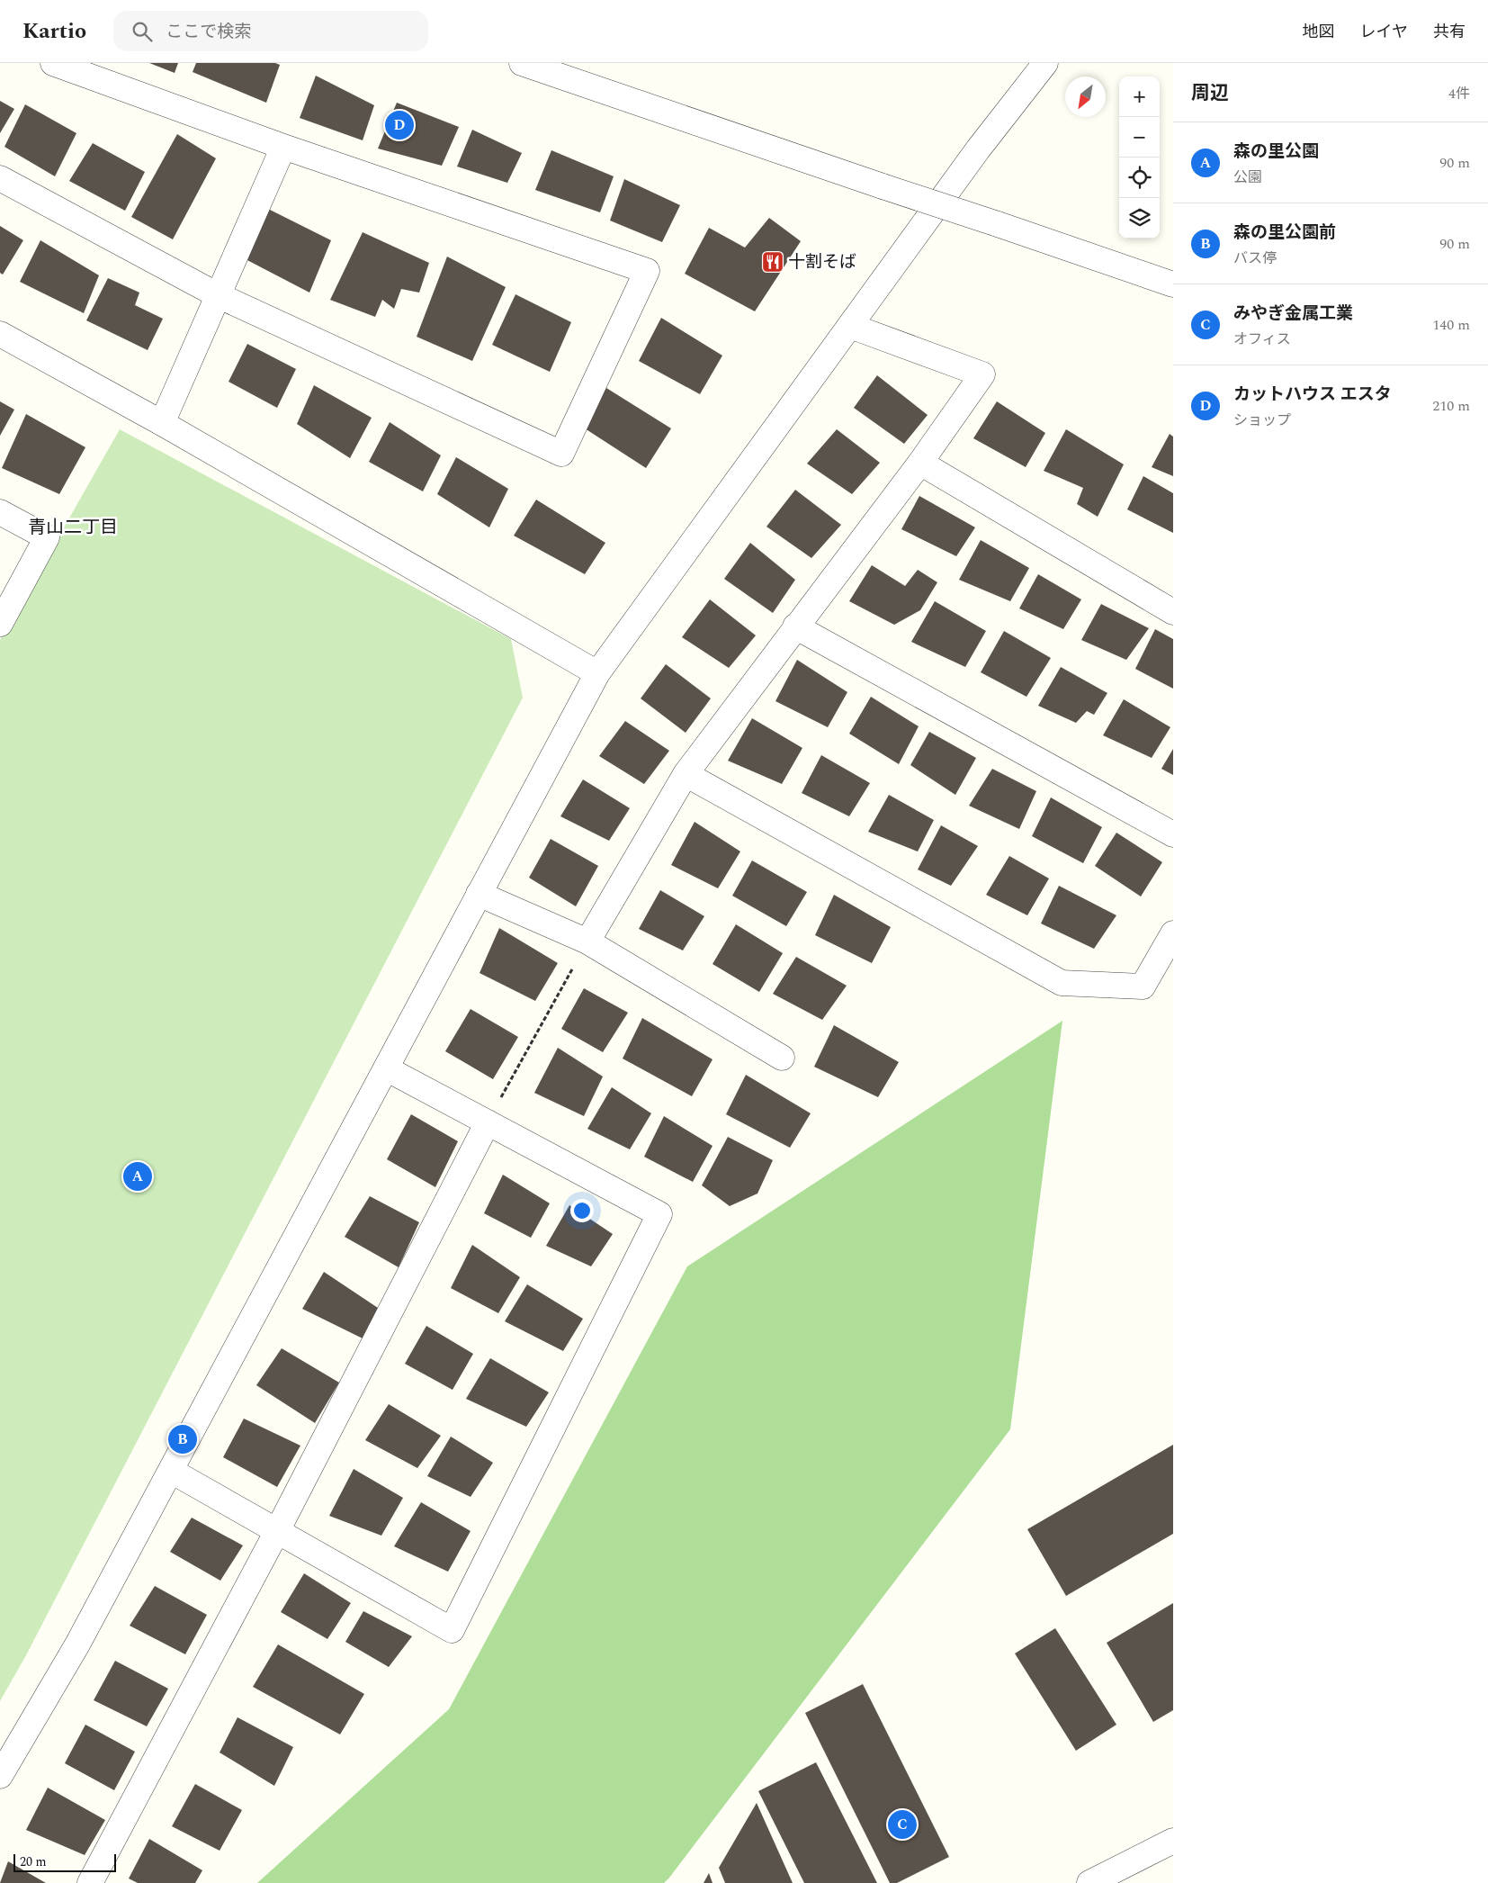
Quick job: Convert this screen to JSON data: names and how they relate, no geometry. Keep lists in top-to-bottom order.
{
  "districts": ["青山二丁目"],
  "places": {
    "restaurant": ["十割そば"]
  },
  "scale_bar": "20 m",
  "north": "bottom left",
  "page": {
    "header": "Kartio",
    "search": "ここで検索",
    "nav": ["地図", "レイヤ", "共有"],
    "heading": ["周辺", "4件"],
    "map_buttons": ["+", "−"],
    "pins": [
      "D",
      "A",
      "B",
      "C"
    ],
    "list": [
      {
        "mark": "A",
        "name": "森の里公園",
        "note": "公園",
        "value": "90 m"
      },
      {
        "mark": "B",
        "name": "森の里公園前",
        "note": "バス停",
        "value": "90 m"
      },
      {
        "mark": "C",
        "name": "みやぎ金属工業",
        "note": "オフィス",
        "value": "140 m"
      },
      {
        "mark": "D",
        "name": "カットハウス エスタ",
        "note": "ショップ",
        "value": "210 m"
      }
    ],
    "scale": "20 m"
  }
}
